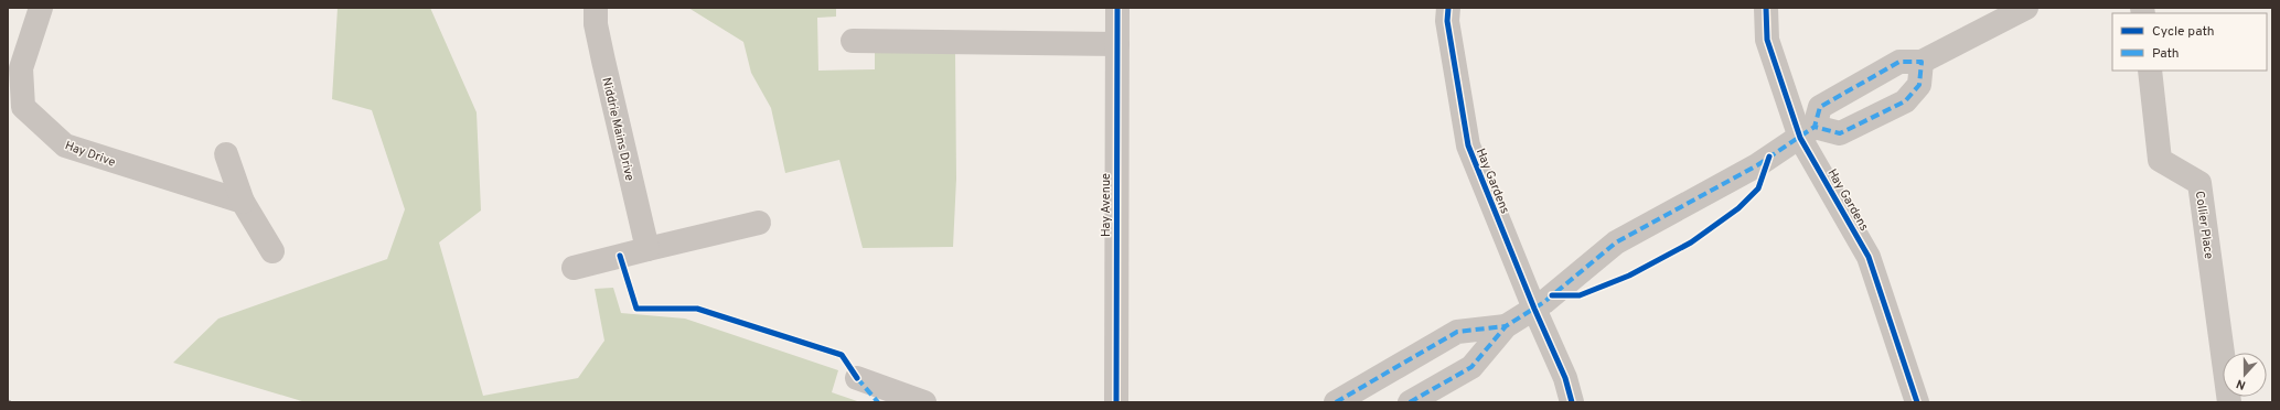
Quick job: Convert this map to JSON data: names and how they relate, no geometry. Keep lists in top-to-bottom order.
{
  "streets": {
    "street": [
      "Niddrie Mains Drive",
      "Hay Drive",
      "Hay Gardens",
      "Hay Avenue",
      "Collier Place"
    ]
  },
  "legend": ["Cycle path", "Path"],
  "north": "bottom"
}
